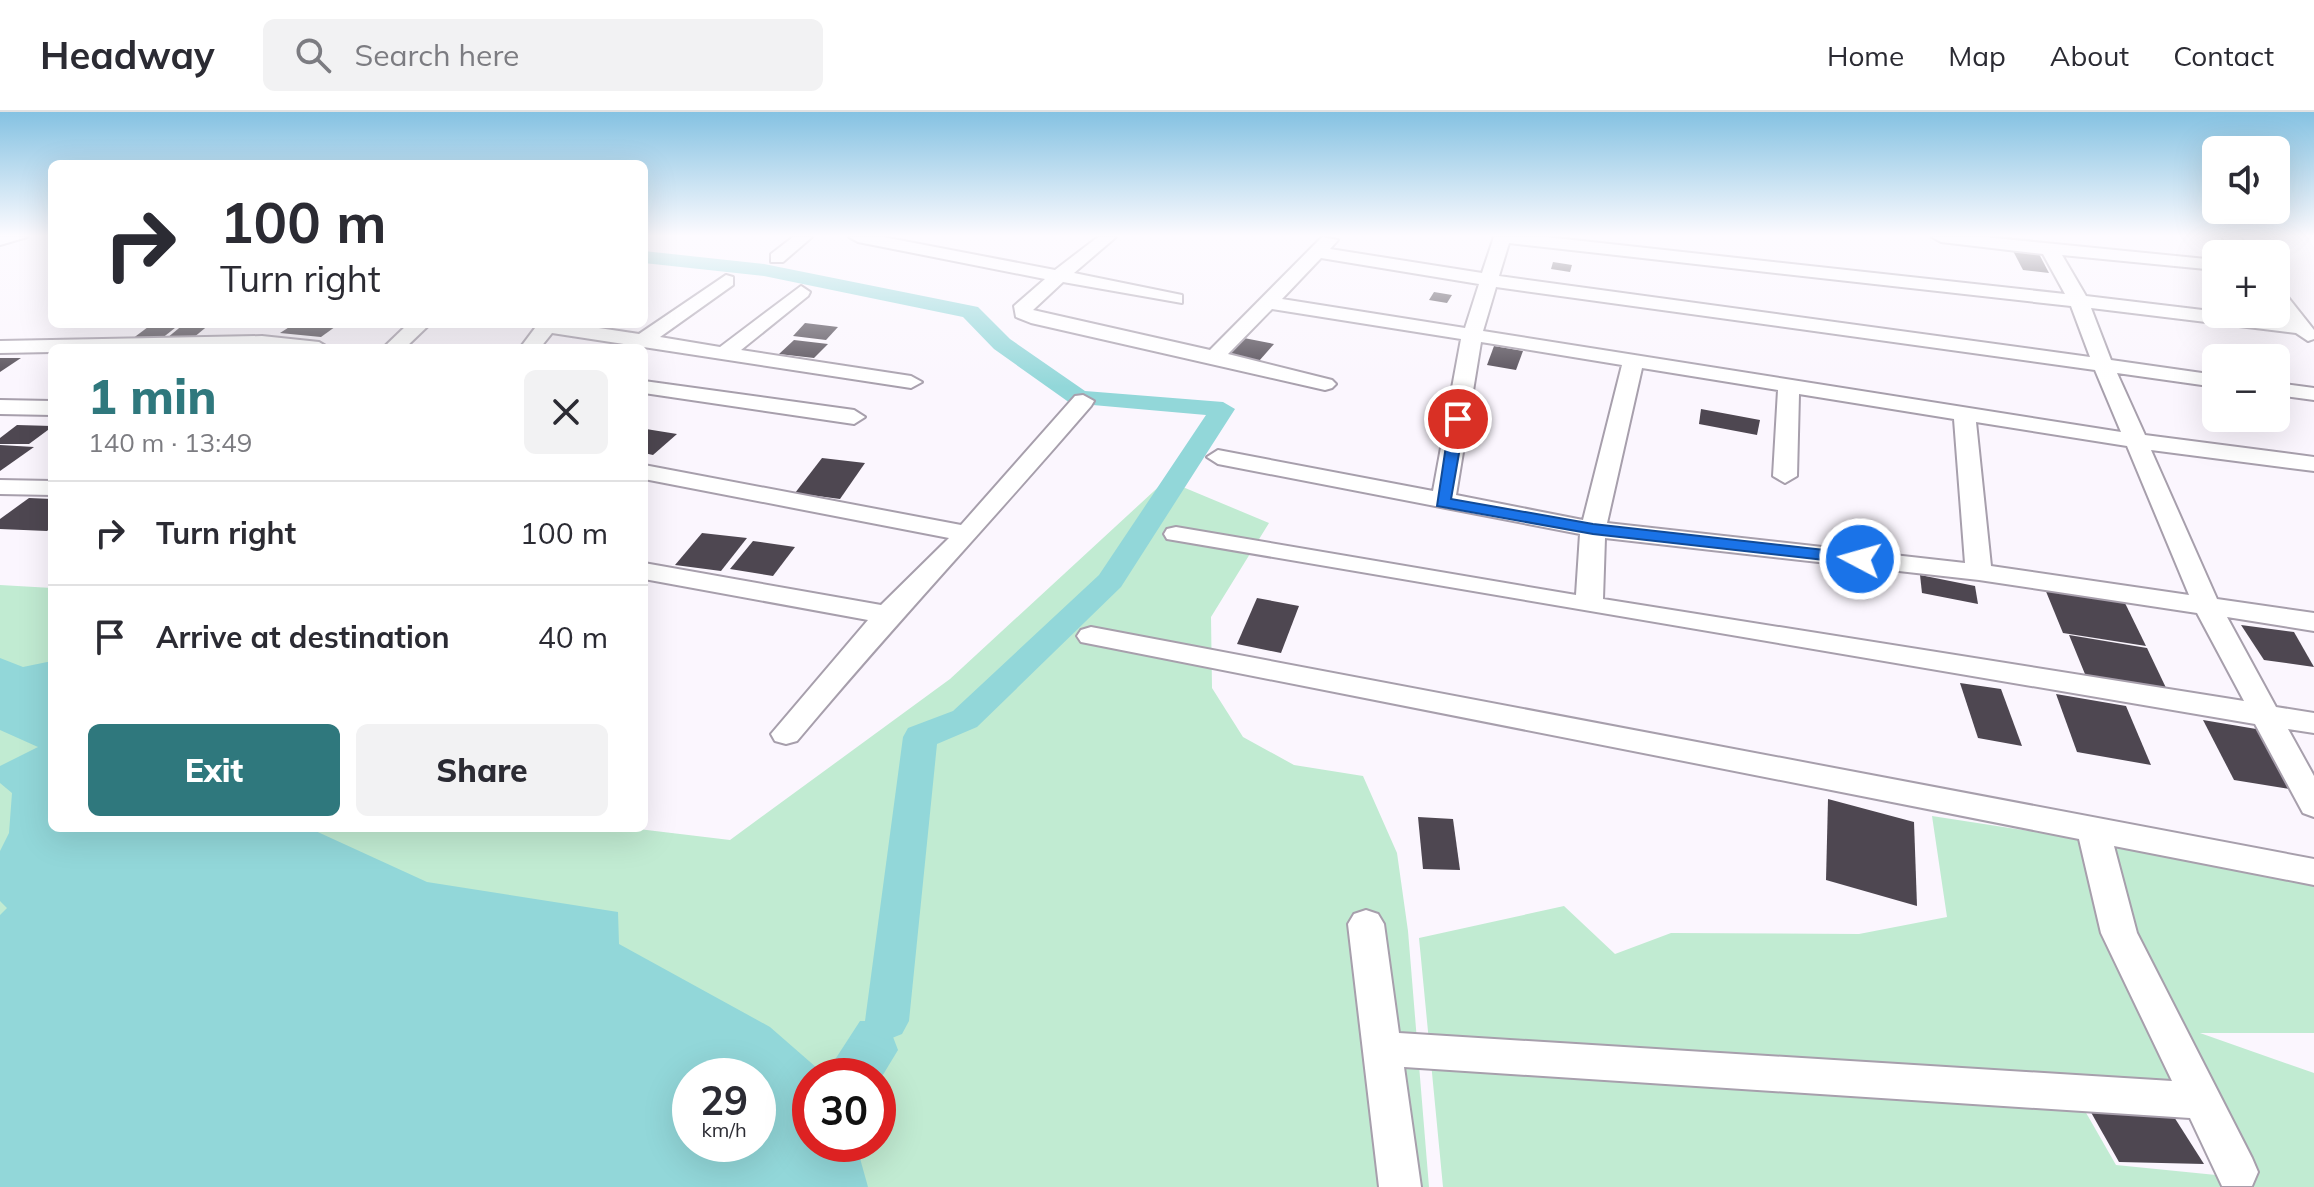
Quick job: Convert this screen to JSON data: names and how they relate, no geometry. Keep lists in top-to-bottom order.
{
  "page": {
    "header": "Headway",
    "search": "Search here",
    "nav": [
      "Home",
      "Map",
      "About",
      "Contact"
    ],
    "map_buttons": ["+", "−"],
    "turn": ["100 m", "Turn right"],
    "heading": ["1 min", "140 m · 13:49"],
    "list": [
      {
        "name": "Turn right",
        "value": "100 m"
      },
      {
        "name": "Arrive at destination",
        "value": "40 m"
      }
    ],
    "buttons": ["Exit", "Share"],
    "speed": "29 km/h",
    "limit": "30"
  }
}
